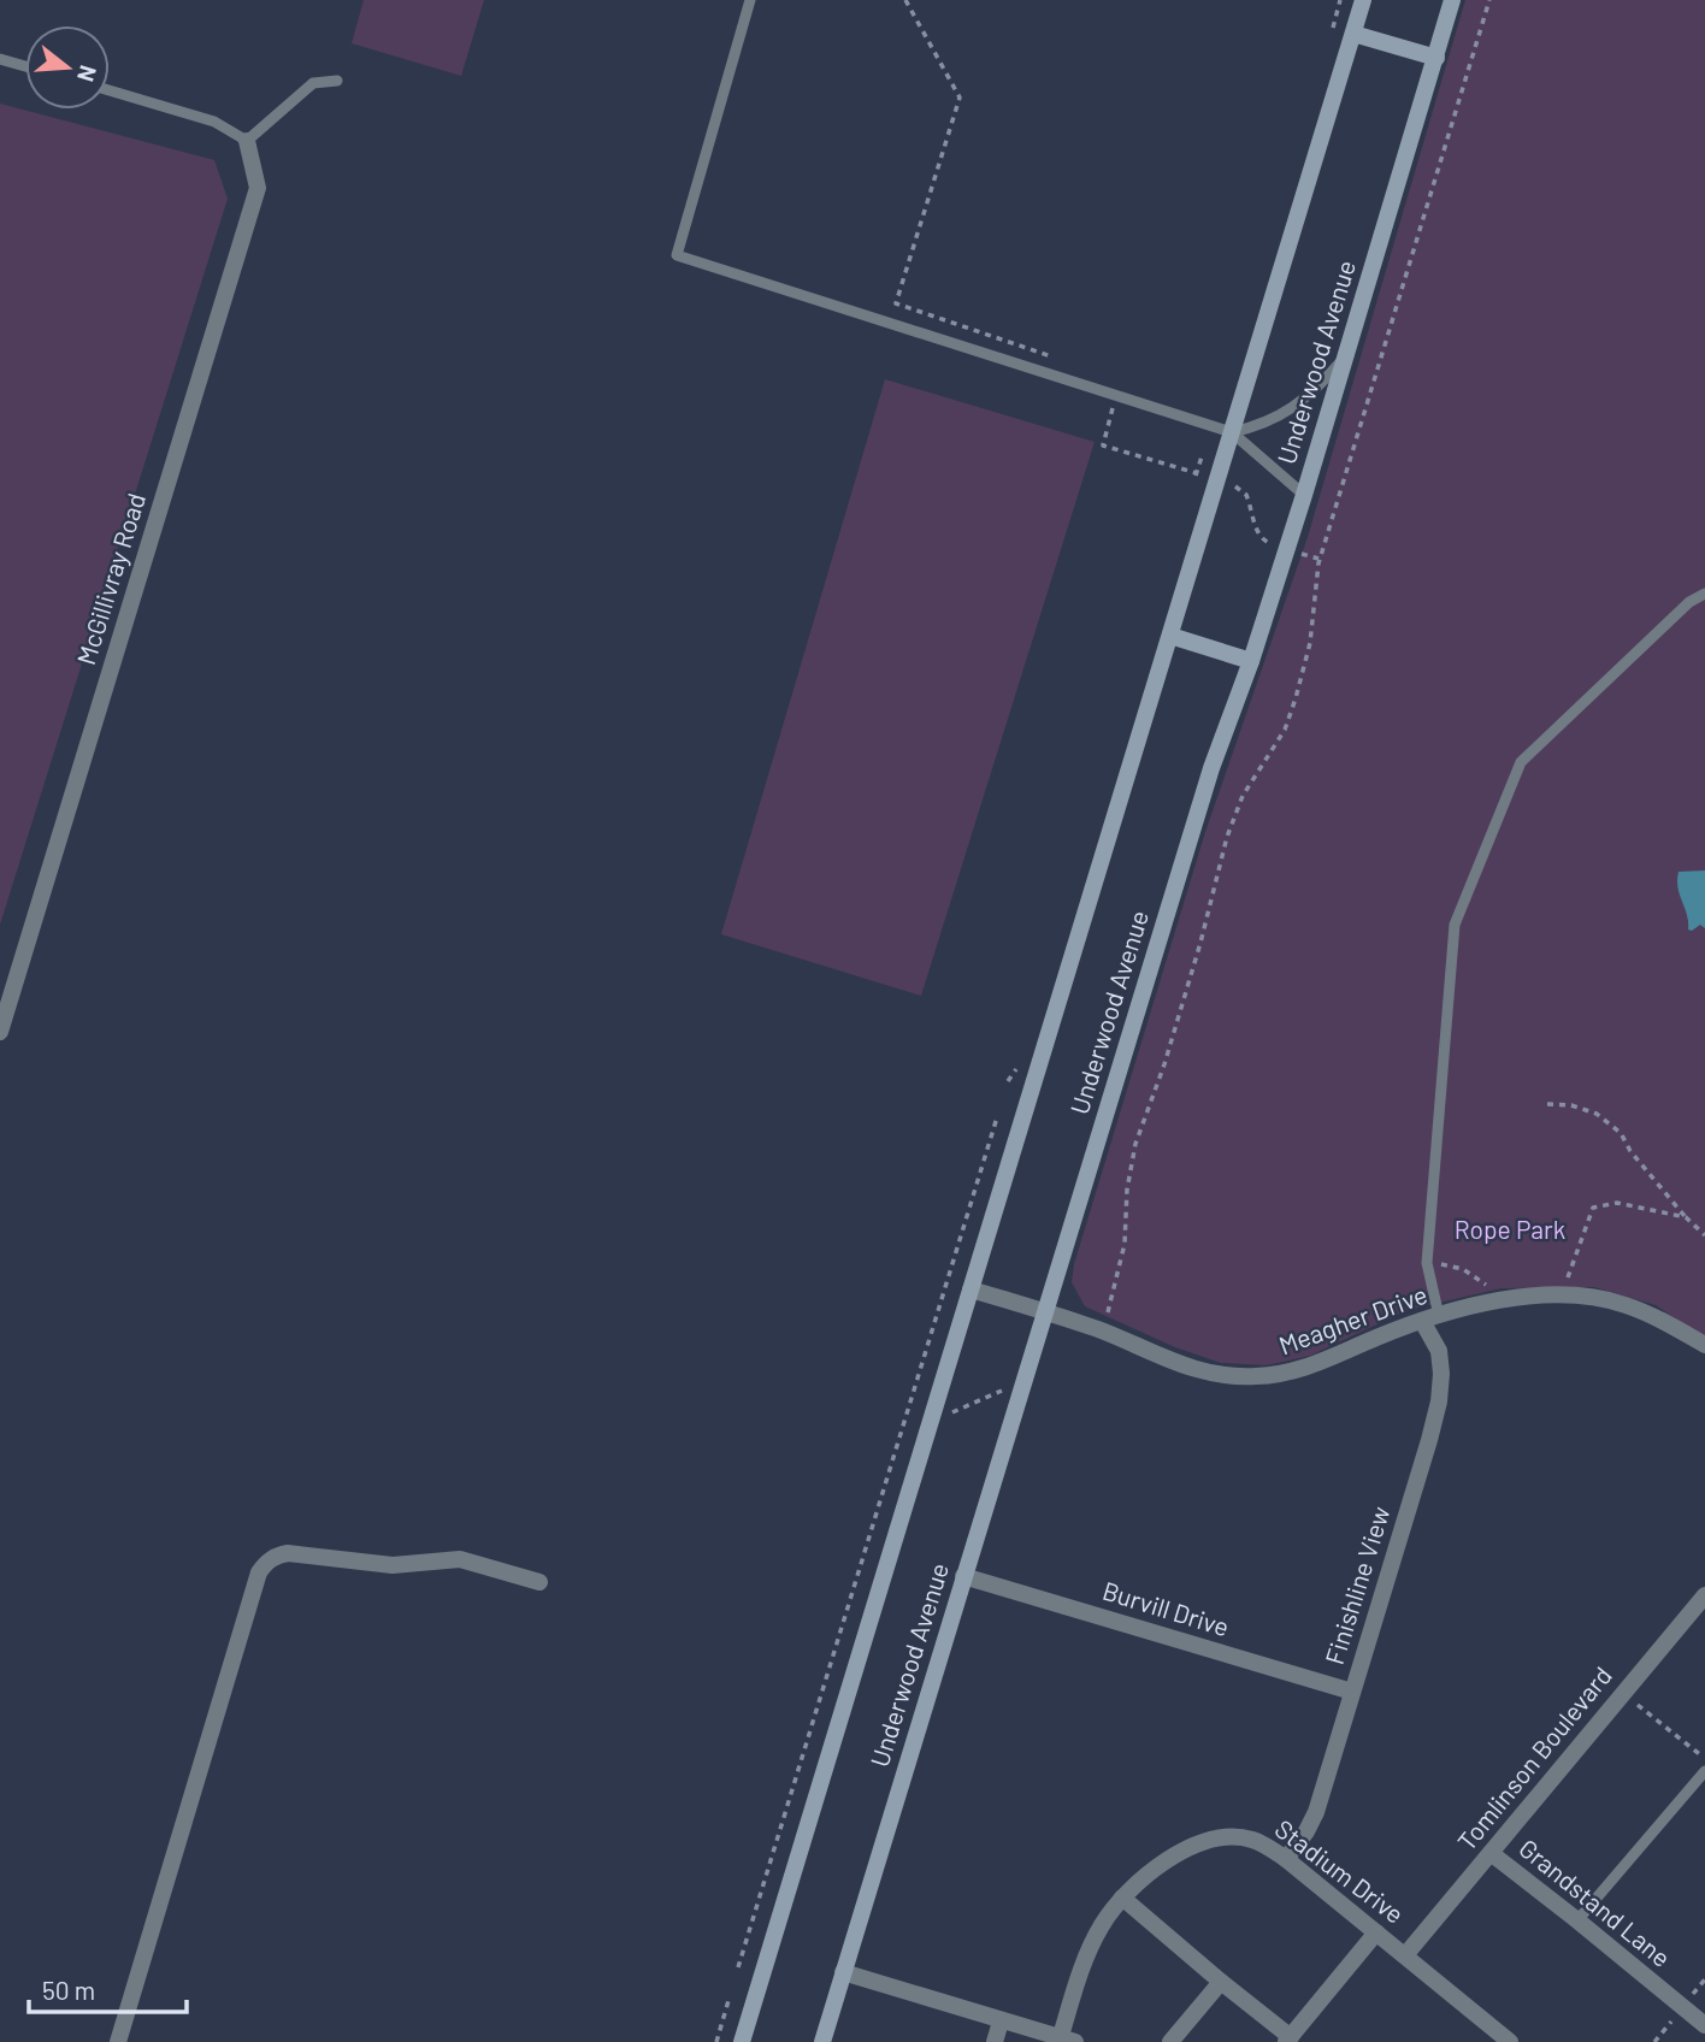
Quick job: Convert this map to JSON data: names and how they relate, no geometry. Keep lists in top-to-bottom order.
{
  "streets": {
    "main road": ["Underwood Avenue"],
    "street": [
      "McGillivray Road",
      "Meagher Drive",
      "Finishline View",
      "Burvill Drive",
      "Tomlinson Boulevard",
      "Stadium Drive",
      "Grandstand Lane"
    ]
  },
  "crossings": [
    ["Underwood Avenue", "Meagher Drive"],
    ["Underwood Avenue", "Burvill Drive"],
    ["Underwood Avenue", "Stadium Drive"],
    ["Meagher Drive", "Finishline View"],
    ["Finishline View", "Burvill Drive"],
    ["Finishline View", "Stadium Drive"],
    ["Tomlinson Boulevard", "Stadium Drive"],
    ["Tomlinson Boulevard", "Grandstand Lane"]
  ],
  "parks": ["Rope Park"],
  "scale_bar": "50 m",
  "north": "right"
}
